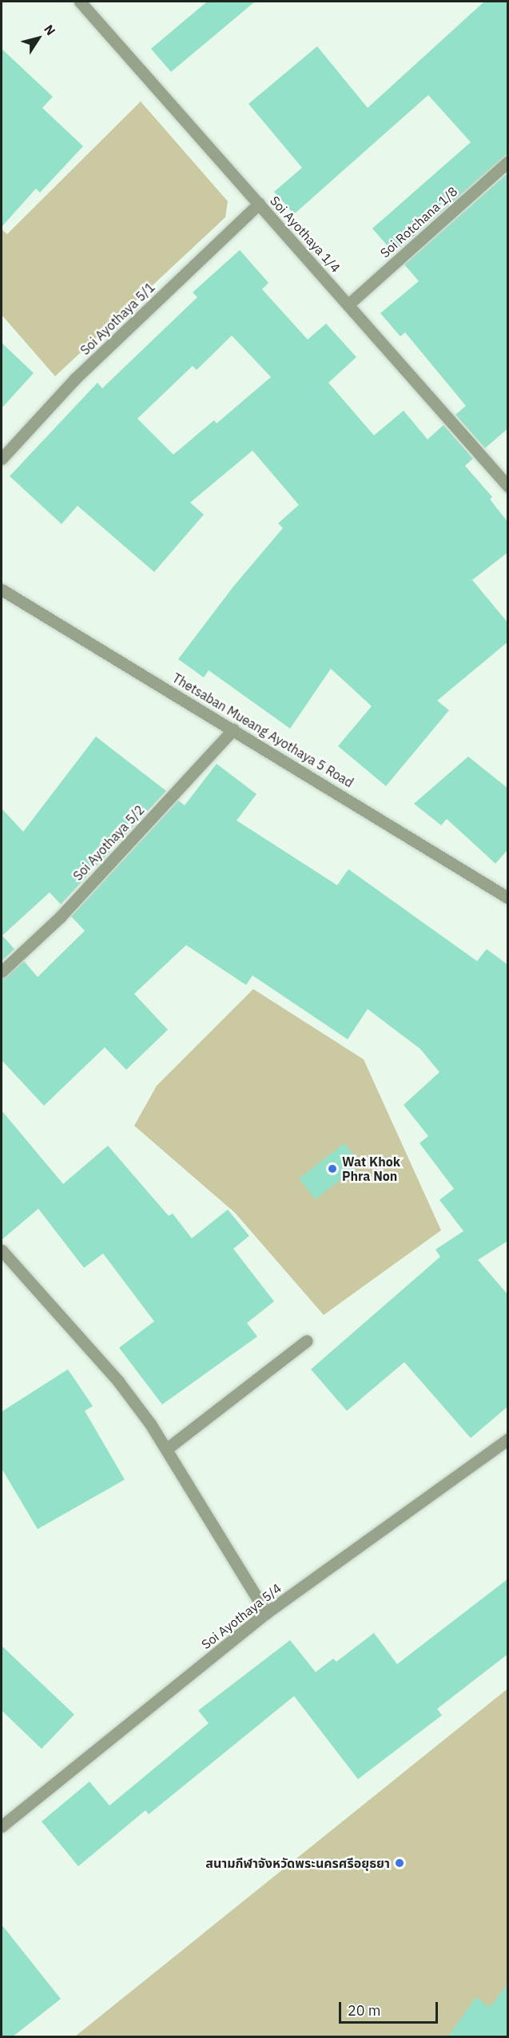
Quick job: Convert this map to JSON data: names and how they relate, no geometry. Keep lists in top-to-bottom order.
{
  "streets": {
    "street": [
      "Soi Rotchana 1/8",
      "Soi Ayothaya 1/4",
      "Soi Ayothaya 5/1",
      "Thetsaban Mueang Ayothaya 5 Road",
      "Soi Ayothaya 5/2",
      "Soi Ayothaya 5/4"
    ]
  },
  "crossings": [
    ["Soi Rotchana 1/8", "Soi Ayothaya 1/4"],
    ["Soi Ayothaya 1/4", "Soi Ayothaya 5/1"],
    ["Thetsaban Mueang Ayothaya 5 Road", "Soi Ayothaya 5/2"]
  ],
  "places": ["Wat Khok Phra Non", "สนามกีฬาจังหวัดพระนครศรีอยุธยา"],
  "scale_bar": "20 m",
  "north": "top right"
}
